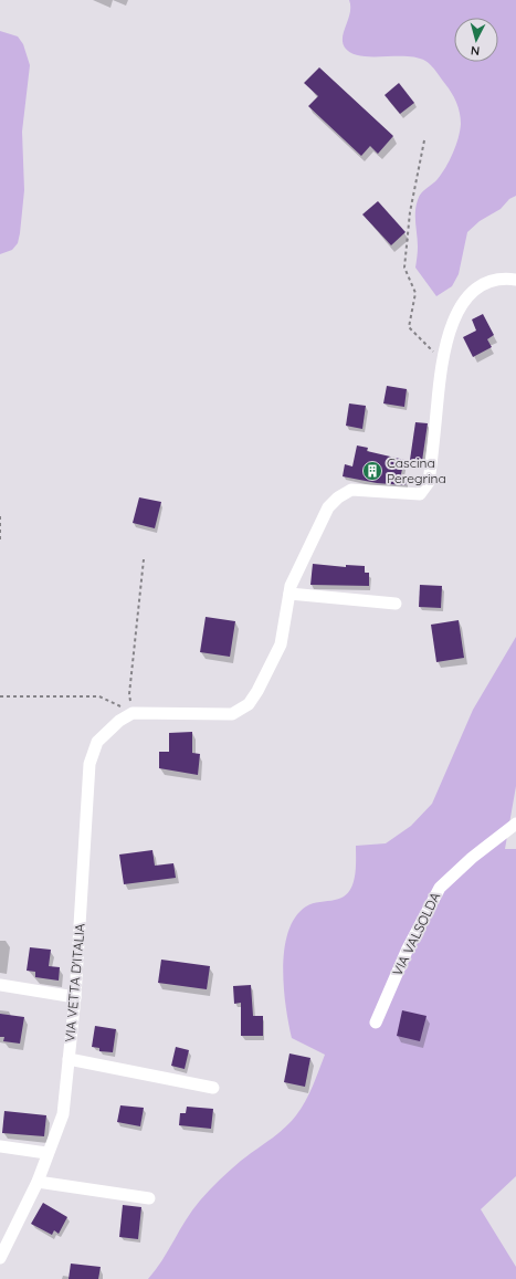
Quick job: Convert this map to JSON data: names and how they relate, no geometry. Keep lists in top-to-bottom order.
{
  "streets": {
    "street": ["VIA VALSOLDA", "VIA VETTA D'ITALIA"]
  },
  "places": {
    "building": ["Cascina Peregrina"]
  },
  "north": "bottom"
}
